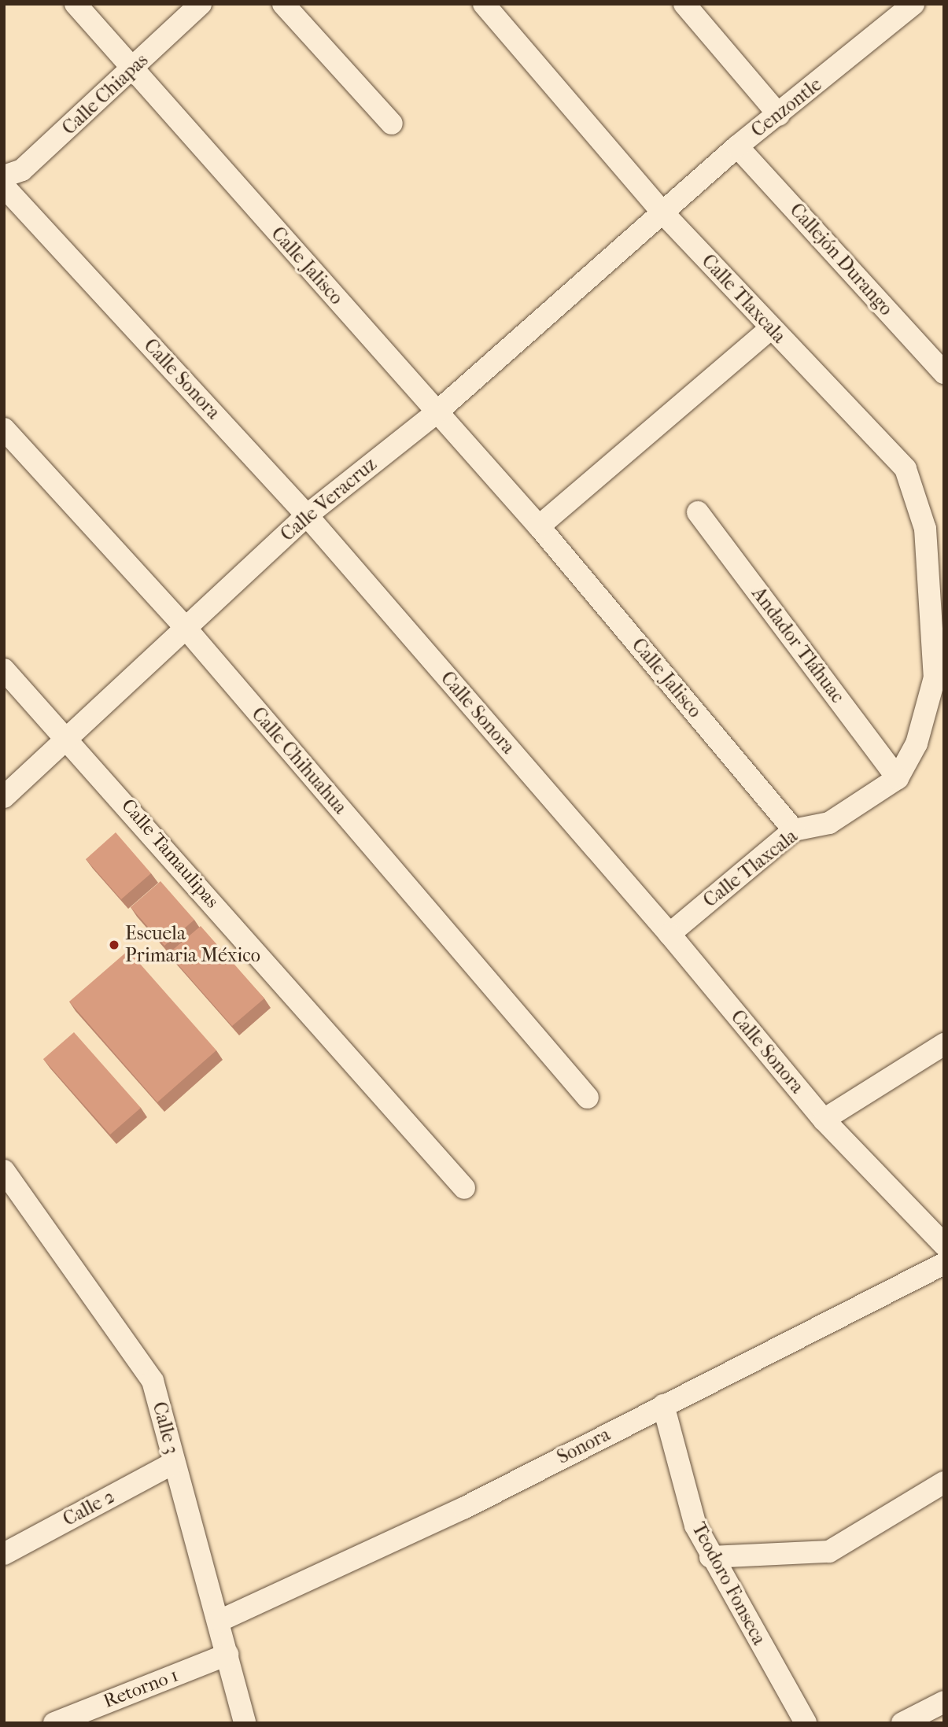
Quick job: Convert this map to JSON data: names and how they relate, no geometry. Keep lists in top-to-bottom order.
{
  "streets": {
    "street": [
      "Calle Chiapas",
      "Cenzontle",
      "Callejón Durango",
      "Calle Jalisco",
      "Calle Tlaxcala",
      "Calle Sonora",
      "Calle Veracruz",
      "Andador Tláhuac",
      "Calle Chihuahua",
      "Calle Tamaulipas",
      "Calle 3",
      "Sonora",
      "Calle 2",
      "Teodoro Fonseca",
      "Retorno 1"
    ]
  },
  "crossings": [
    ["Calle Chiapas", "Calle Jalisco"],
    ["Cenzontle", "Callejón Durango"],
    ["Cenzontle", "Calle Tlaxcala"],
    ["Cenzontle", "Calle Veracruz"],
    ["Calle Jalisco", "Calle Tlaxcala"],
    ["Calle Jalisco", "Calle Veracruz"],
    ["Calle Tlaxcala", "Calle Sonora"],
    ["Calle Tlaxcala", "Calle Veracruz"],
    ["Calle Tlaxcala", "Andador Tláhuac"],
    ["Calle Sonora", "Calle Veracruz"],
    ["Calle Veracruz", "Calle Chihuahua"],
    ["Calle Veracruz", "Calle Tamaulipas"],
    ["Calle 3", "Sonora"],
    ["Calle 3", "Calle 2"],
    ["Calle 3", "Retorno 1"],
    ["Sonora", "Teodoro Fonseca"]
  ],
  "places": ["Escuela Primaria México"]
}
